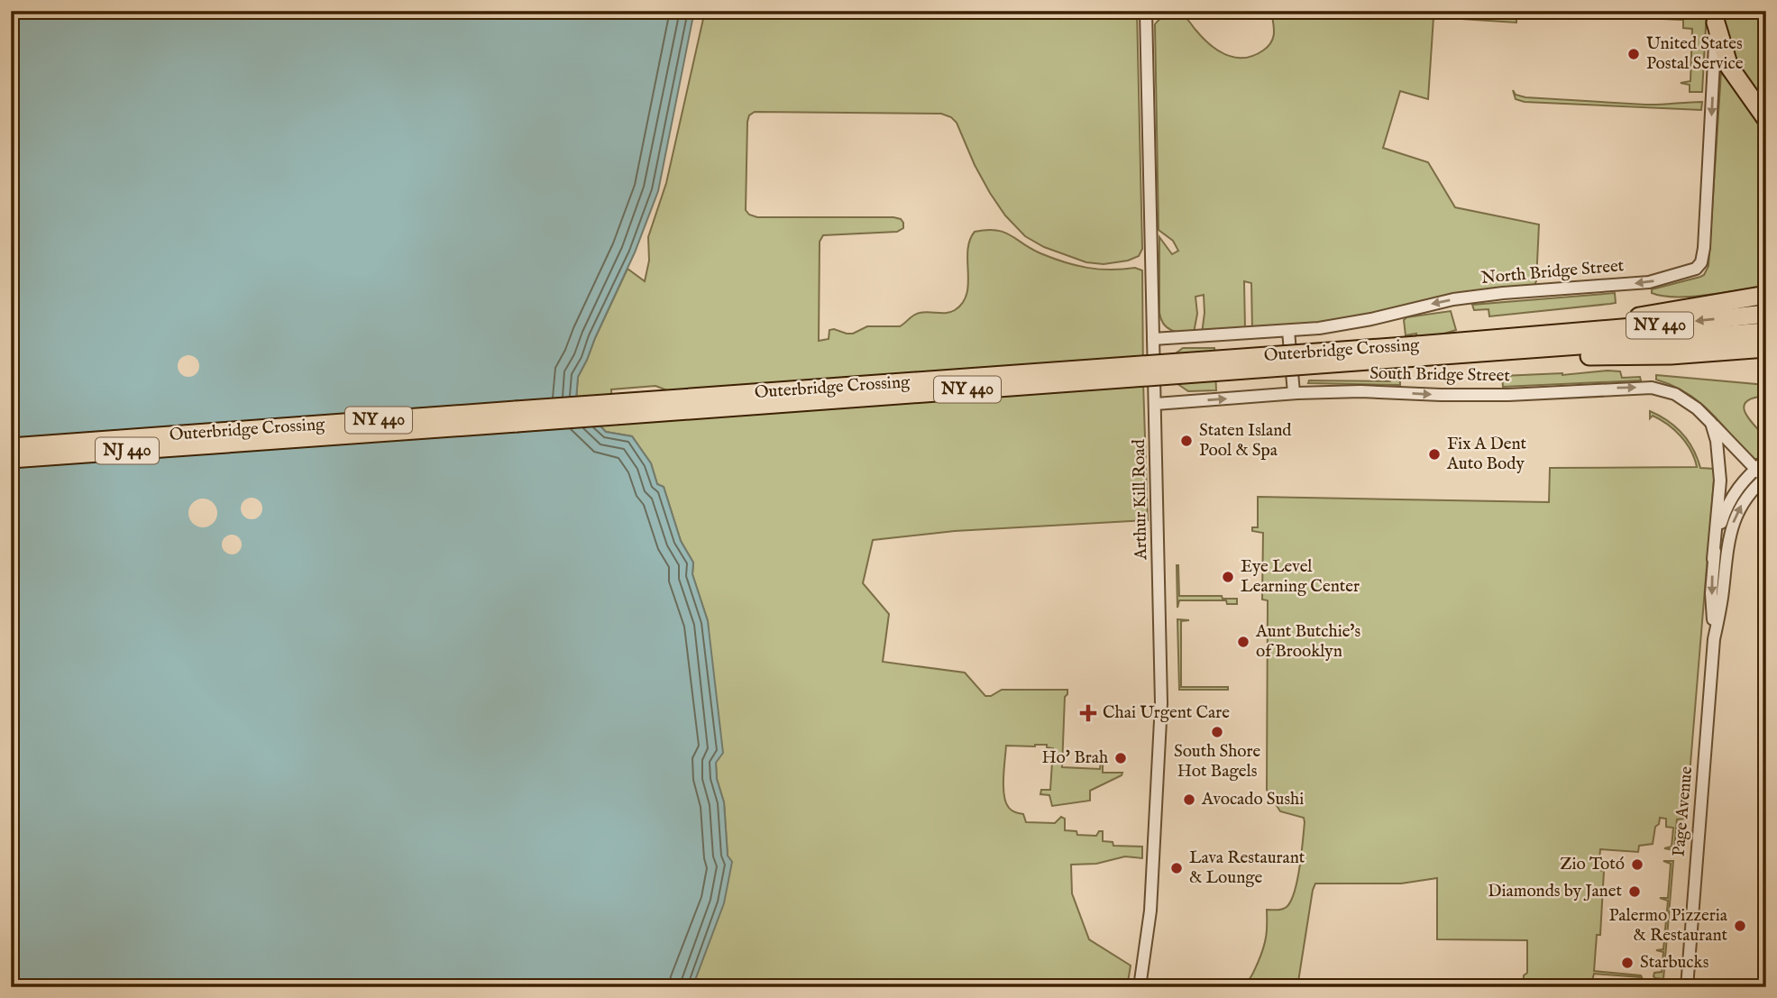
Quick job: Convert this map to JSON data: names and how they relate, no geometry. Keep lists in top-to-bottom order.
{
  "streets": {
    "highway": ["NY 440", "Outerbridge Crossing", "NJ 440"],
    "street": [
      "North Bridge Street",
      "South Bridge Street",
      "Arthur Kill Road",
      "Page Avenue"
    ]
  },
  "crossings": [
    ["North Bridge Street", "Arthur Kill Road"],
    ["South Bridge Street", "Arthur Kill Road"],
    ["South Bridge Street", "Page Avenue"]
  ],
  "one_way": ["South Bridge Street"],
  "places": {
    "other": [
      "United States Postal Service",
      "Staten Island Pool & Spa",
      "Fix A Dent Auto Body",
      "Eye Level Learning Center",
      "Aunt Butchie's of Brooklyn",
      "South Shore Hot Bagels",
      "Ho' Brah",
      "Avocado Sushi",
      "Zio Totó",
      "Lava Restaurant & Lounge",
      "Diamonds by Janet",
      "Palermo Pizzeria & Restaurant",
      "Starbucks"
    ],
    "health": ["Chai Urgent Care"]
  }
}
